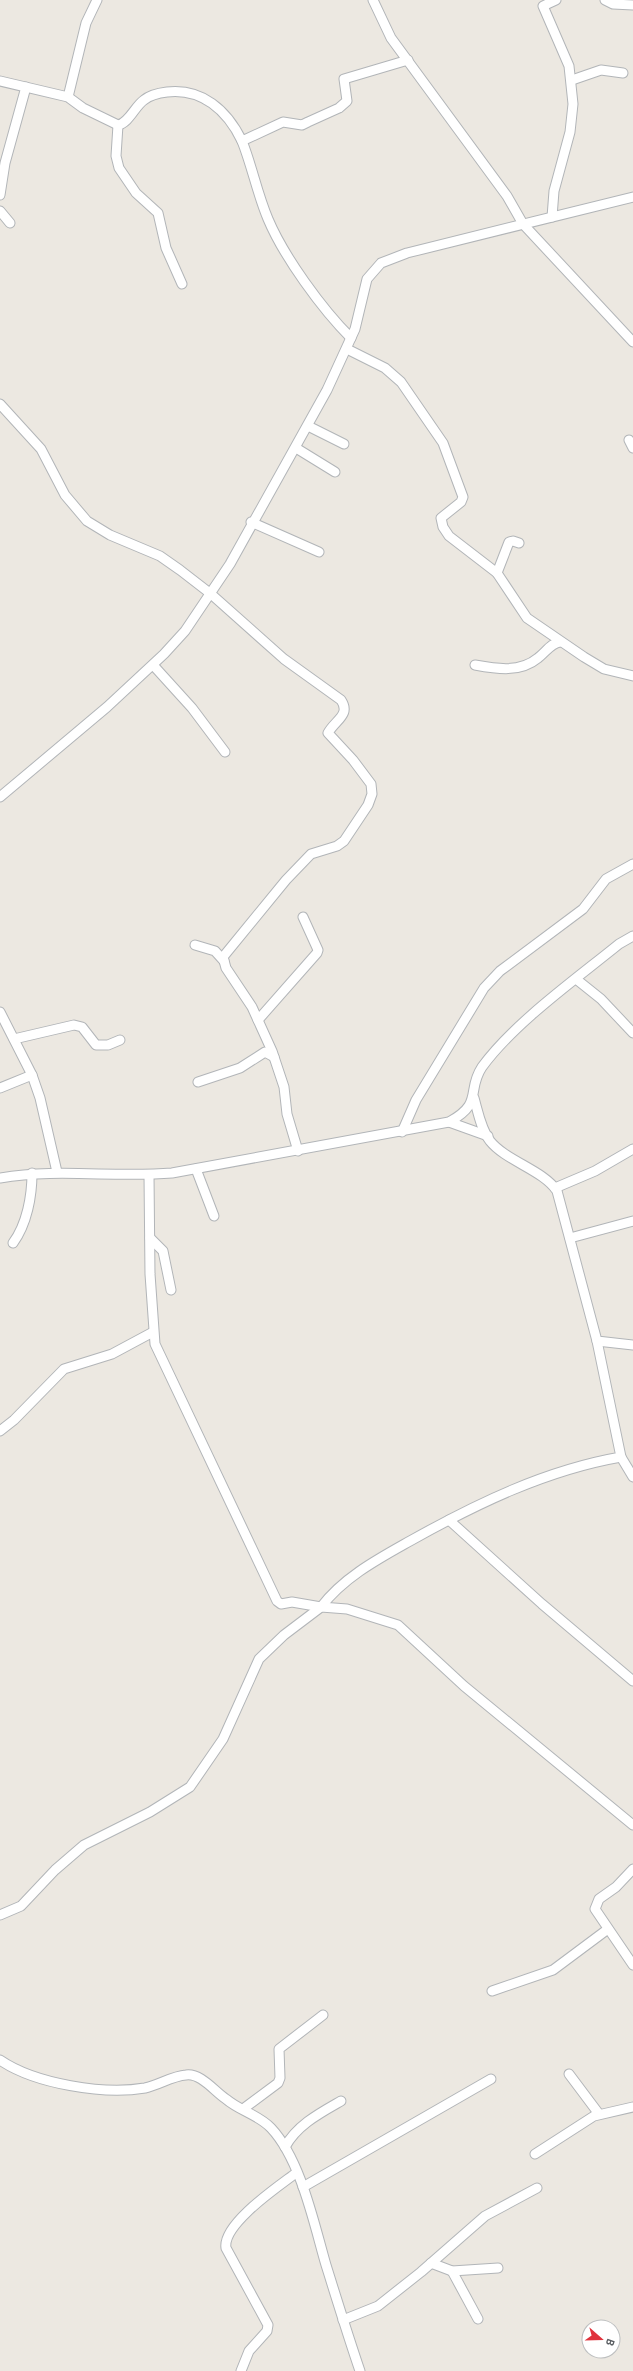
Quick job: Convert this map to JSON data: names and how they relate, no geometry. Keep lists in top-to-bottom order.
{
  "north": "right"
}
